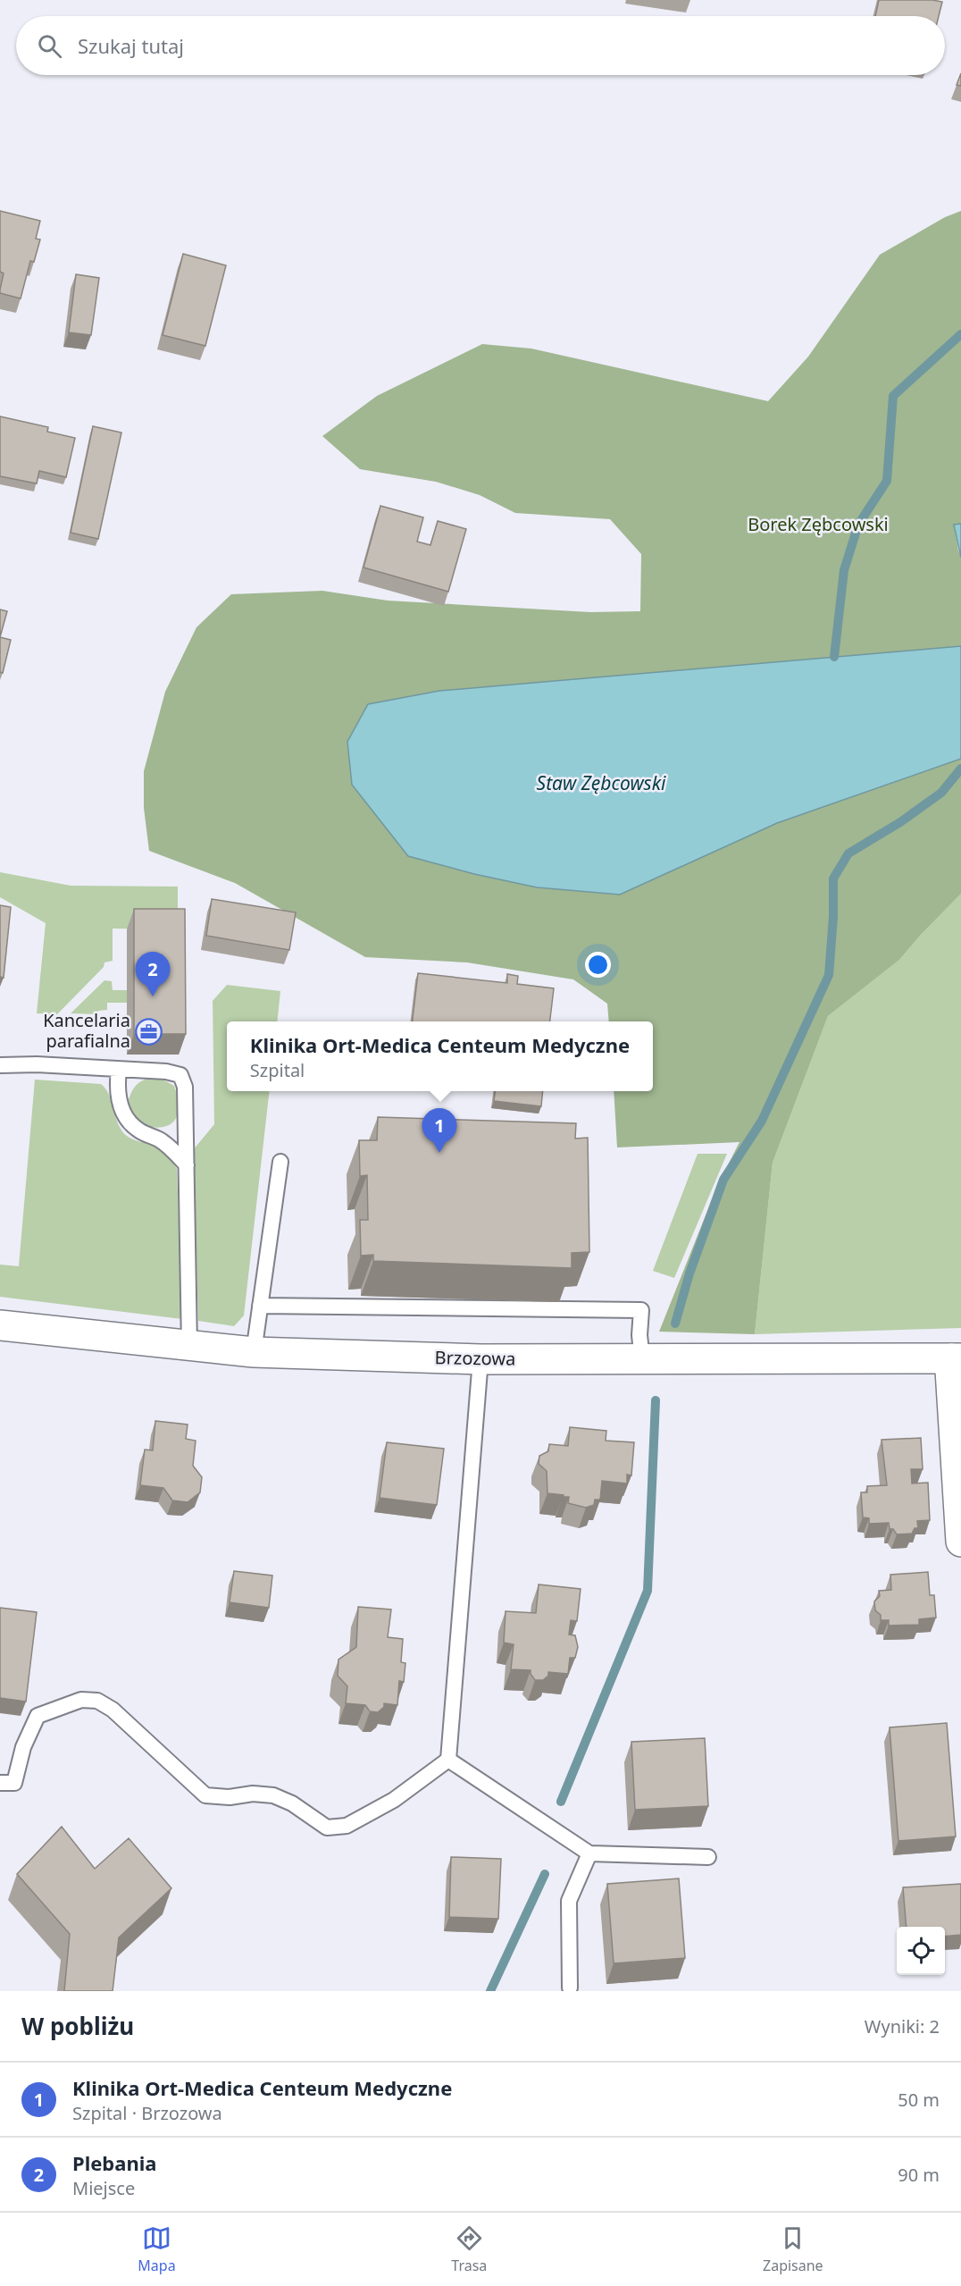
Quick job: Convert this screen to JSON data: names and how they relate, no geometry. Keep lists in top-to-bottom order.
{
  "streets": {
    "street": ["Brzozowa"]
  },
  "water": ["Staw Zębcowski"],
  "parks": ["Borek Zębcowski"],
  "places": {
    "office": ["Kancelaria parafialna"]
  },
  "page": {
    "search": "Szukaj tutaj",
    "pins": ["2", "1"],
    "popup": ["Klinika Ort-Medica Centeum Medyczne", "Szpital"],
    "heading": ["W pobliżu", "Wyniki: 2"],
    "list": [
      {
        "mark": "1",
        "name": "Klinika Ort-Medica Centeum Medyczne",
        "note": "Szpital · Brzozowa",
        "value": "50 m"
      },
      {
        "mark": "2",
        "name": "Plebania",
        "note": "Miejsce",
        "value": "90 m"
      }
    ],
    "nav": ["Mapa", "Trasa", "Zapisane"]
  }
}
